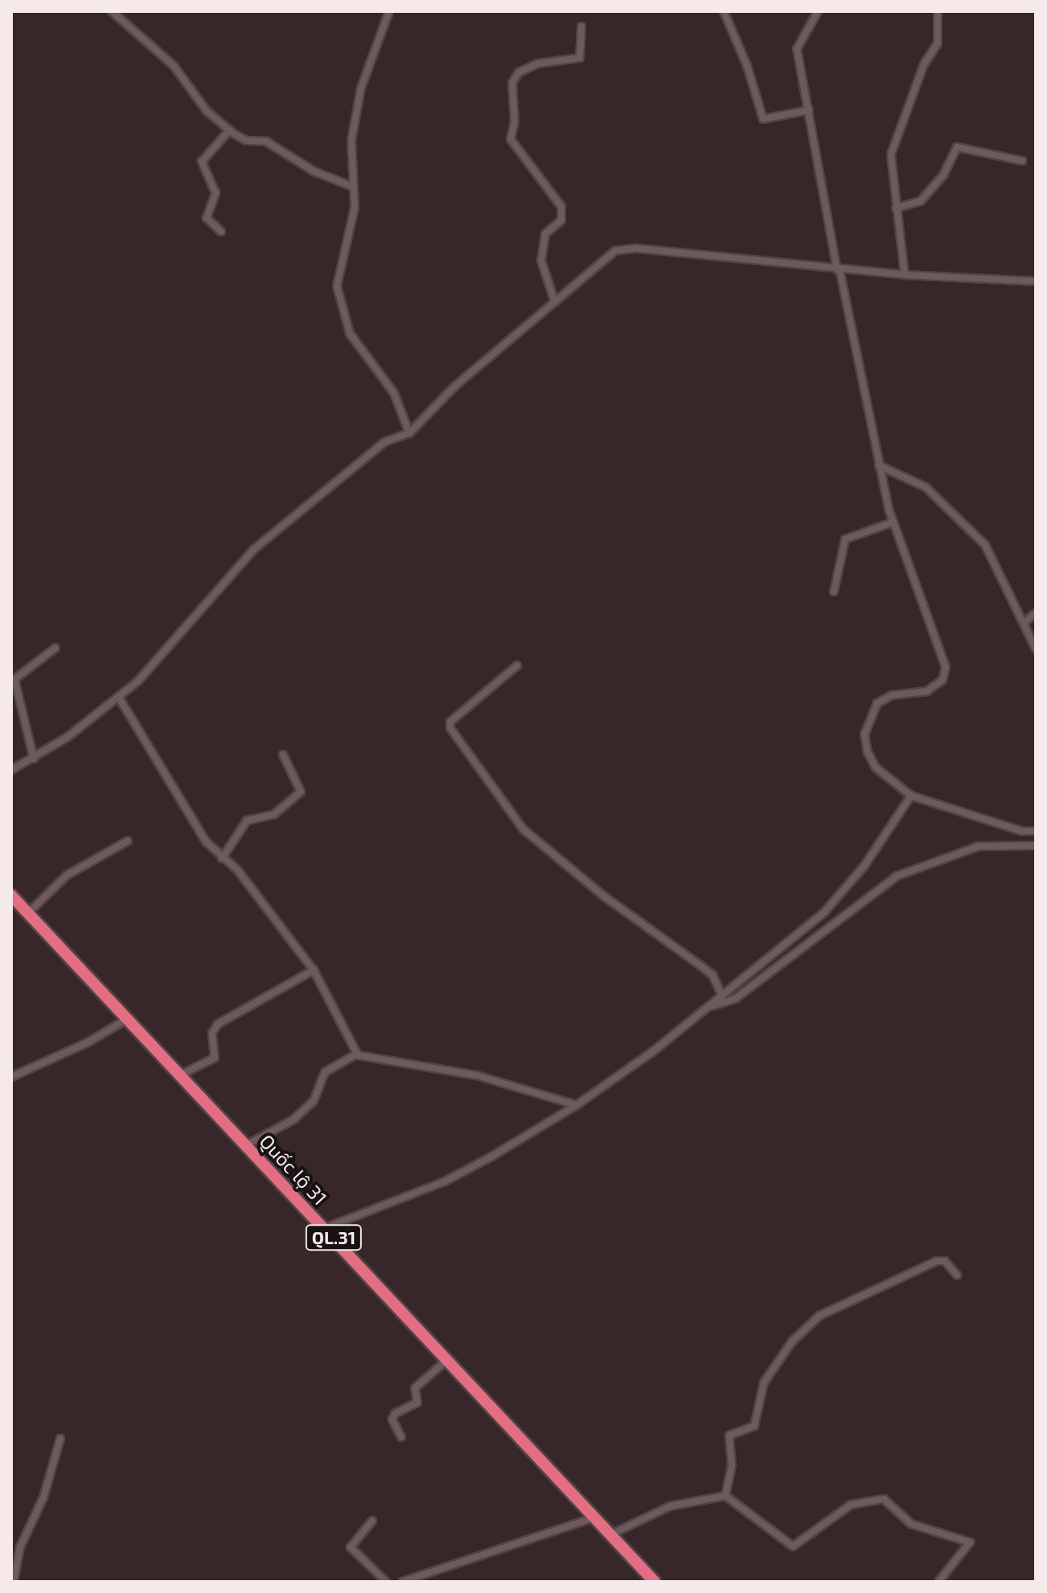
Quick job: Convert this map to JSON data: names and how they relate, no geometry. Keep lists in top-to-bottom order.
{
  "streets": {
    "highway": ["Quốc lộ 31", "QL.31"]
  }
}
